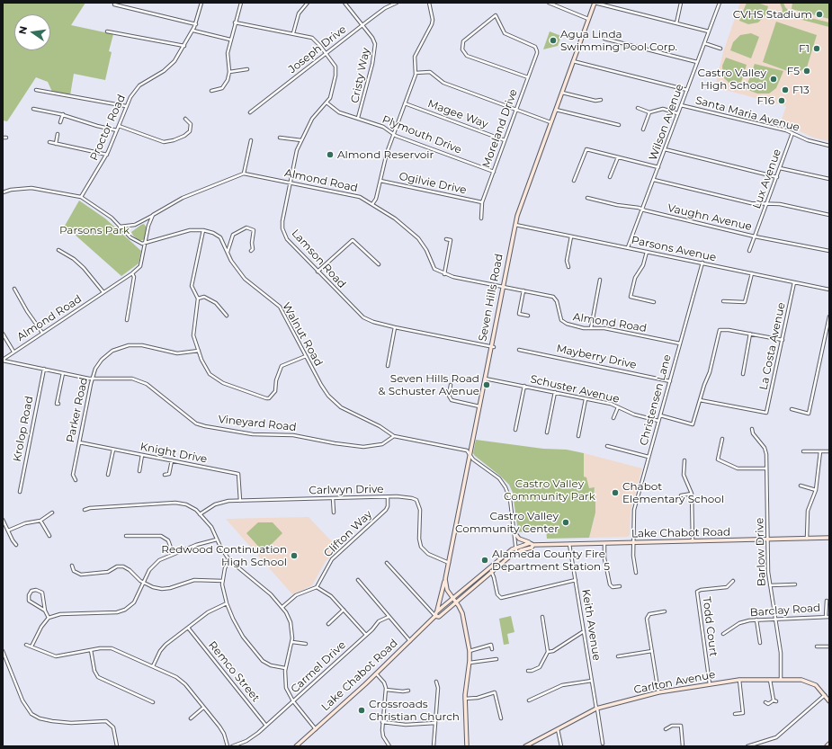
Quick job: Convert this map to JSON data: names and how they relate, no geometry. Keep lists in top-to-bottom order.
{
  "streets": {
    "street": [
      "Joseph Drive",
      "Cristy Way",
      "Magee Way",
      "Santa Maria Avenue",
      "Wilson Avenue",
      "Proctor Road",
      "Moreland Drive",
      "Plymouth Drive",
      "Lux Avenue",
      "Almond Road",
      "Ogilvie Drive",
      "Vaughn Avenue",
      "Parsons Avenue",
      "Lamson Road",
      "Seven Hills Road",
      "Walnut Road",
      "La Costa Avenue",
      "Mayberry Drive",
      "Schuster Avenue",
      "Christensen Lane",
      "Parker Road",
      "Vineyard Road",
      "Krolop Road",
      "Knight Drive",
      "Carlwyn Drive",
      "Lake Chabot Road",
      "Clifton Way",
      "Barlow Drive",
      "Barclay Road",
      "Keith Avenue",
      "Todd Court",
      "Carmel Drive",
      "Remco Street",
      "Carlton Avenue"
    ]
  },
  "crossings": [
    ["Joseph Drive", "Cristy Way"],
    ["Joseph Drive", "Lamson Road"],
    ["Cristy Way", "Plymouth Drive"],
    ["Magee Way", "Moreland Drive"],
    ["Santa Maria Avenue", "Wilson Avenue"],
    ["Santa Maria Avenue", "Lux Avenue"],
    ["Santa Maria Avenue", "Seven Hills Road"],
    ["Wilson Avenue", "Vaughn Avenue"],
    ["Wilson Avenue", "Parsons Avenue"],
    ["Moreland Drive", "Plymouth Drive"],
    ["Moreland Drive", "Ogilvie Drive"],
    ["Plymouth Drive", "Lamson Road"],
    ["Lux Avenue", "Vaughn Avenue"],
    ["Almond Road", "Lamson Road"],
    ["Almond Road", "Seven Hills Road"],
    ["Almond Road", "Walnut Road"],
    ["Almond Road", "Christensen Lane"],
    ["Almond Road", "Vineyard Road"],
    ["Parsons Avenue", "Seven Hills Road"],
    ["Parsons Avenue", "La Costa Avenue"],
    ["Parsons Avenue", "Christensen Lane"],
    ["Lamson Road", "Seven Hills Road"],
    ["Seven Hills Road", "Walnut Road"],
    ["Seven Hills Road", "Schuster Avenue"],
    ["Seven Hills Road", "Carlwyn Drive"],
    ["Seven Hills Road", "Lake Chabot Road"],
    ["Walnut Road", "Vineyard Road"],
    ["Mayberry Drive", "Christensen Lane"],
    ["Schuster Avenue", "Christensen Lane"],
    ["Christensen Lane", "Lake Chabot Road"],
    ["Parker Road", "Vineyard Road"],
    ["Parker Road", "Knight Drive"],
    ["Vineyard Road", "Krolop Road"],
    ["Knight Drive", "Carlwyn Drive"],
    ["Carlwyn Drive", "Clifton Way"],
    ["Lake Chabot Road", "Barlow Drive"],
    ["Lake Chabot Road", "Keith Avenue"],
    ["Barlow Drive", "Barclay Road"],
    ["Barlow Drive", "Carlton Avenue"],
    ["Keith Avenue", "Carlton Avenue"],
    ["Todd Court", "Carlton Avenue"],
    ["Carmel Drive", "Remco Street"]
  ],
  "parks": ["Parsons Park", "Castro Valley Community Park"],
  "places": [
    "CVHS Stadium",
    "Agua Linda Swimming Pool Corp.",
    "F1",
    "F5",
    "Castro Valley High School",
    "F13",
    "F16",
    "Almond Reservoir",
    "Seven Hills Road & Schuster Avenue",
    "Chabot Elementary School",
    "Castro Valley Community Center",
    "Redwood Continuation High School",
    "Alameda County Fire Department Station 5",
    "Crossroads Christian Church"
  ],
  "north": "left"
}
